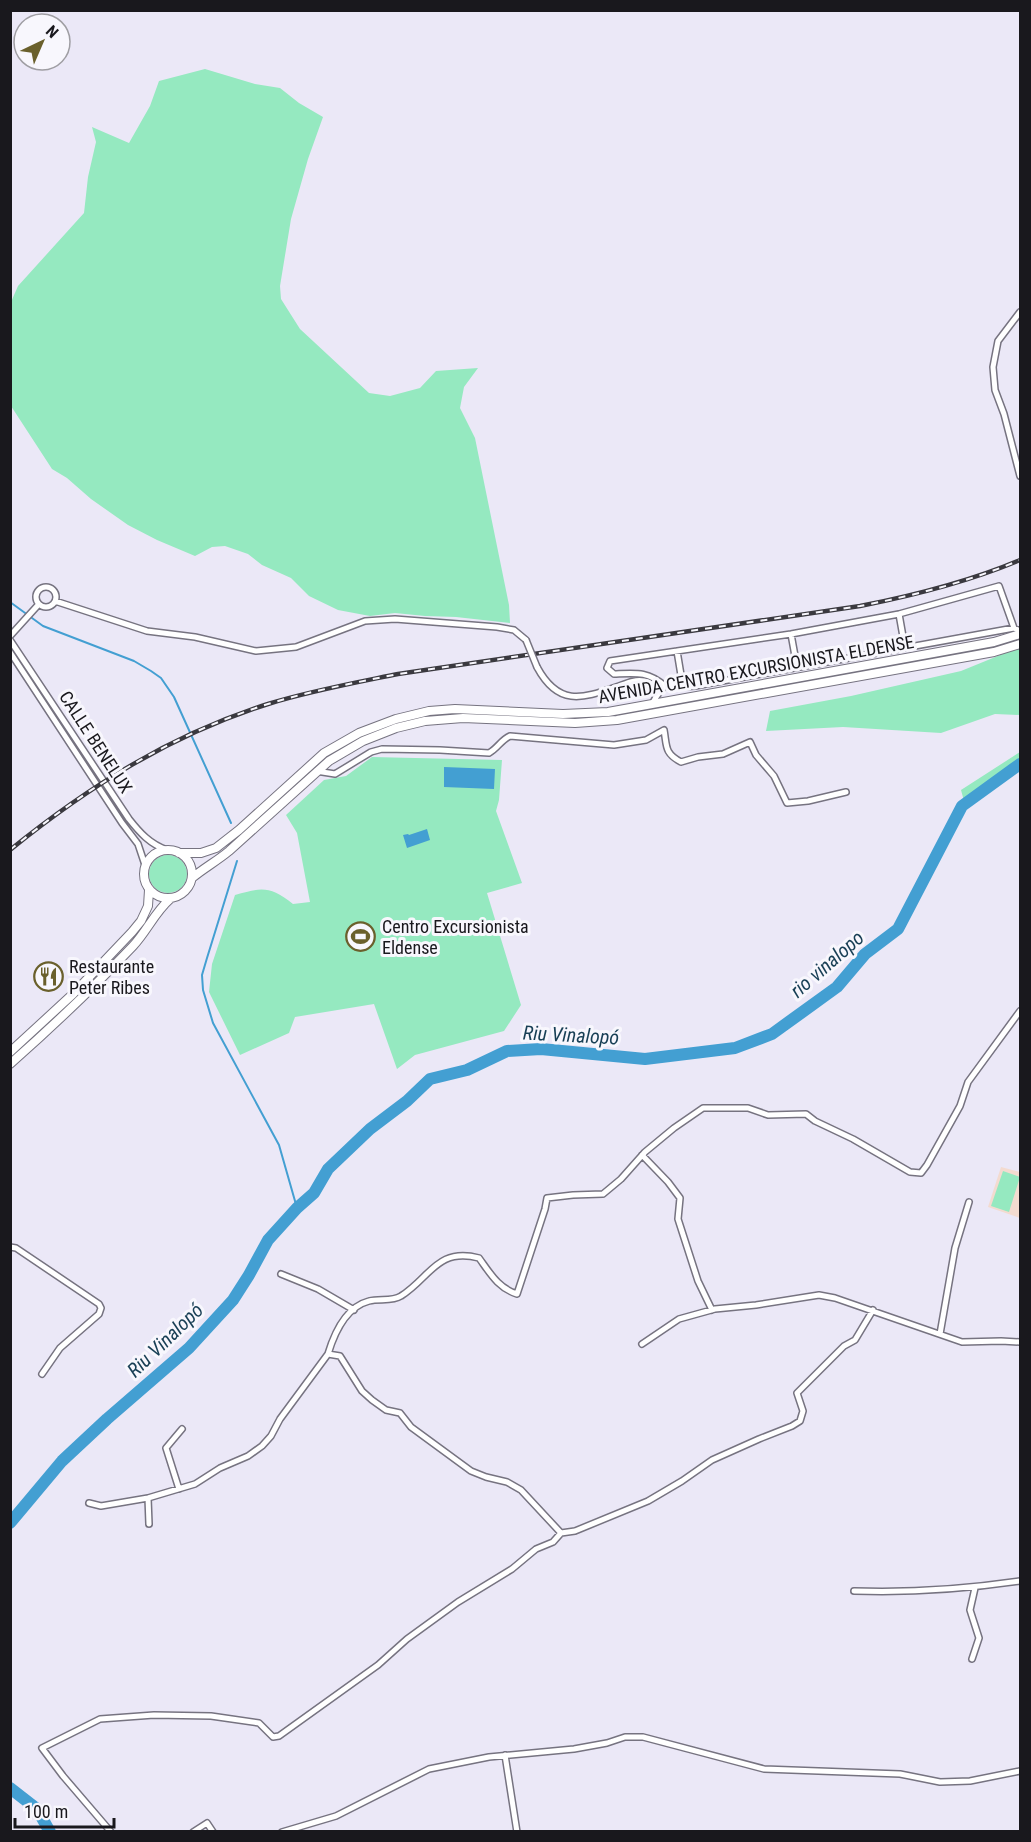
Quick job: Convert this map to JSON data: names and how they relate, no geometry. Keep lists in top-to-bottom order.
{
  "streets": {
    "street": ["AVENIDA CENTRO EXCURSIONISTA ELDENSE", "CALLE BENELUX"]
  },
  "crossings": [
    ["AVENIDA CENTRO EXCURSIONISTA ELDENSE", "CALLE BENELUX"]
  ],
  "water": ["rio vinalopo", "Riu Vinalopó"],
  "places": {
    "sports": ["Centro Excursionista Eldense"],
    "restaurant": ["Restaurante Peter Ribes"]
  },
  "scale_bar": "100 m",
  "north": "top right"
}
